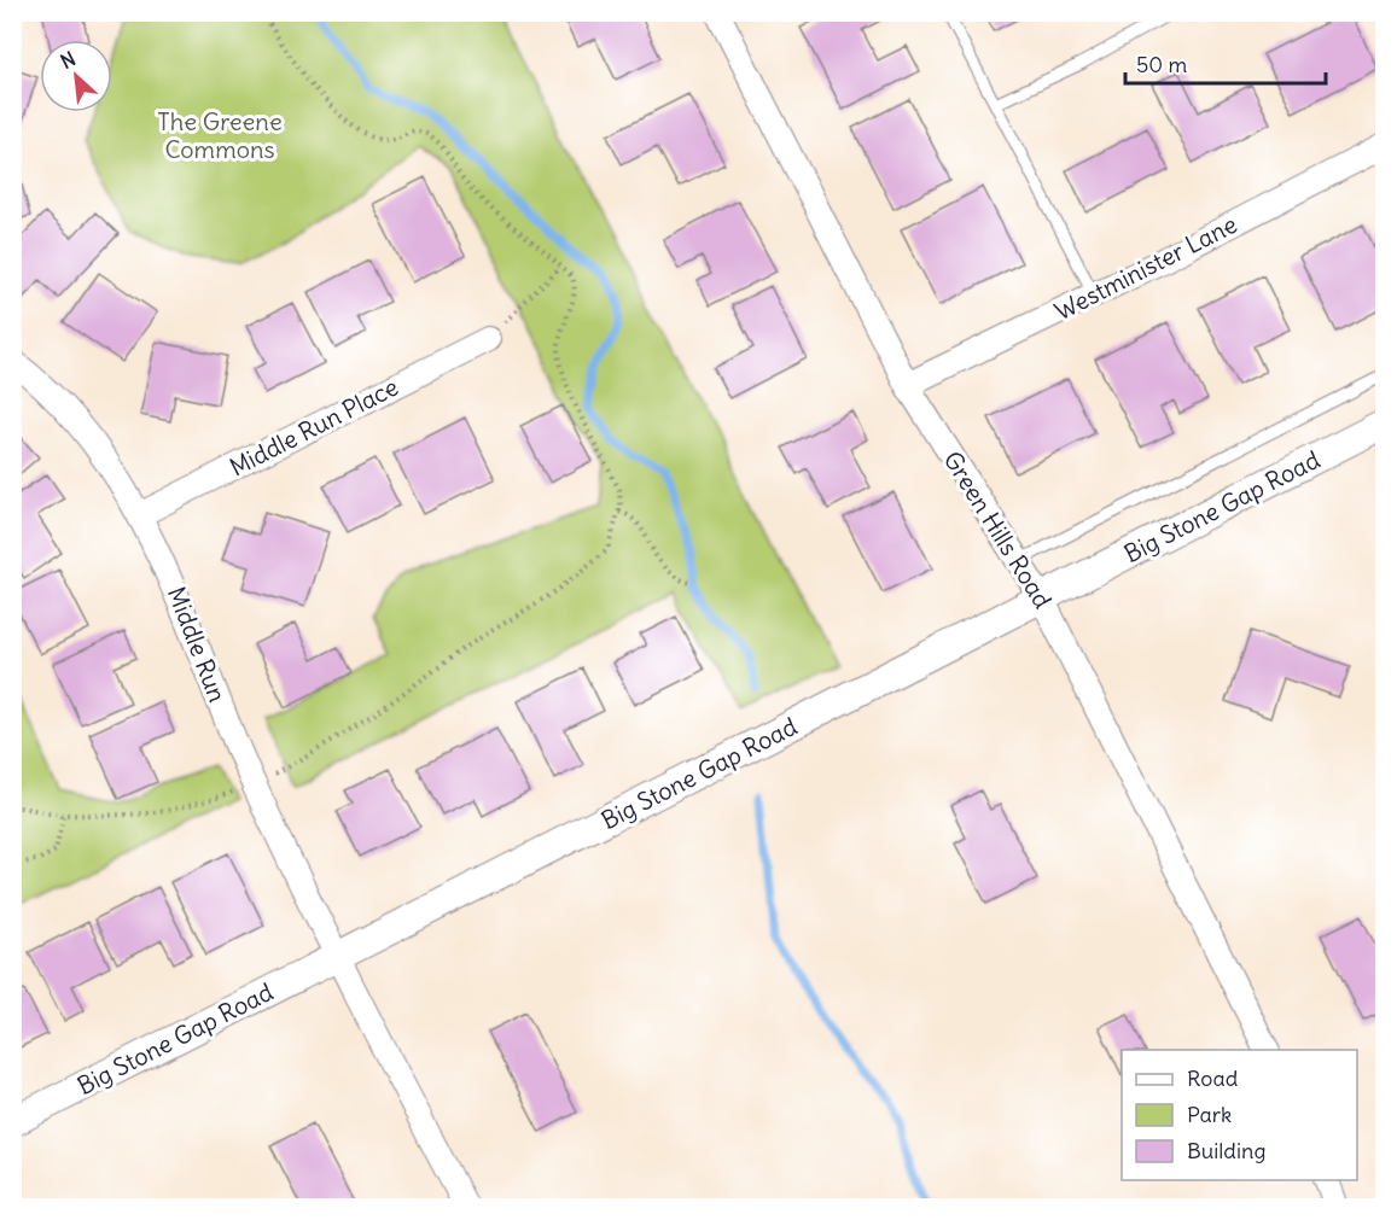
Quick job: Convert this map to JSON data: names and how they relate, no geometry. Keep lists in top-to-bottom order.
{
  "streets": {
    "street": [
      "Westminister Lane",
      "Middle Run Place",
      "Big Stone Gap Road",
      "Green Hills Road",
      "Middle Run"
    ]
  },
  "crossings": [
    ["Westminister Lane", "Green Hills Road"],
    ["Middle Run Place", "Middle Run"],
    ["Big Stone Gap Road", "Green Hills Road"],
    ["Big Stone Gap Road", "Middle Run"]
  ],
  "parks": ["The Greene Commons"],
  "legend": ["Road", "Park", "Building"],
  "scale_bar": "50 m",
  "north": "top left"
}
